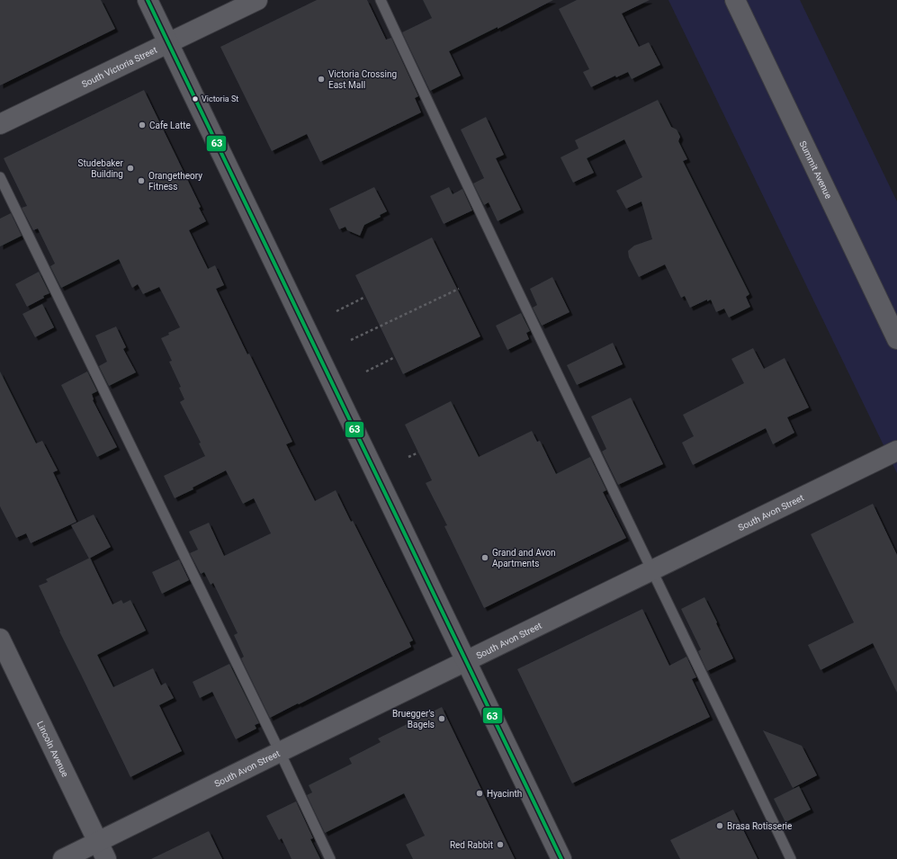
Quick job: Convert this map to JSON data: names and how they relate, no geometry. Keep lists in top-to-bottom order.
{
  "streets": {
    "street": [
      "South Victoria Street",
      "Summit Avenue",
      "South Avon Street",
      "Lincoln Avenue"
    ]
  },
  "crossings": [
    ["South Avon Street", "Lincoln Avenue"]
  ],
  "places": [
    "Victoria Crossing East Mall",
    "Victoria St",
    "Cafe Latte",
    "Studebaker Building",
    "Orangetheory Fitness",
    "Grand and Avon Apartments",
    "Bruegger's Bagels",
    "Hyacinth",
    "Brasa Rotisserie",
    "Red Rabbit"
  ],
  "lines": ["transit line 63"]
}
